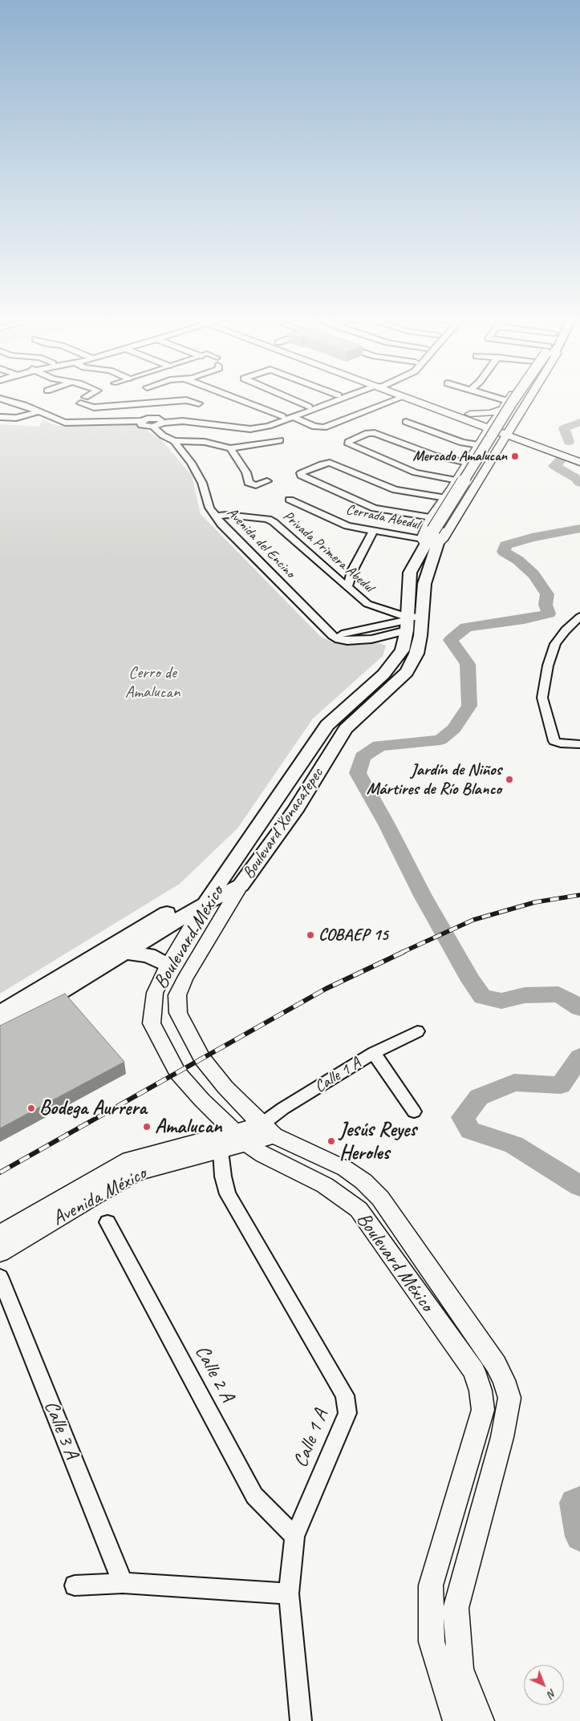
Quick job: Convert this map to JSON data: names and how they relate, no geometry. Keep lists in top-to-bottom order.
{
  "streets": {
    "main road": ["Boulevard Xonacatepec", "Boulevard México"],
    "street": [
      "Cerrada Abedul",
      "Avenida del Encino",
      "Privada Primera Abedul",
      "Calle 1 A",
      "Avenida México",
      "Calle 2 A",
      "Calle 3 A"
    ]
  },
  "crossings": [
    ["Cerrada Abedul", "Boulevard Xonacatepec"],
    ["Avenida del Encino", "Privada Primera Abedul"],
    ["Avenida del Encino", "Boulevard Xonacatepec"],
    ["Privada Primera Abedul", "Boulevard Xonacatepec"],
    ["Boulevard Xonacatepec", "Boulevard México"],
    ["Boulevard México", "Calle 1 A"],
    ["Boulevard México", "Avenida México"],
    ["Calle 1 A", "Avenida México"],
    ["Calle 1 A", "Calle 2 A"]
  ],
  "parks": ["Cerro de Amalucan"],
  "places": [
    "Mercado Amalucan",
    "Jardín de Niños Mártires de Río Blanco",
    "COBAEP 15",
    "Bodega Aurrera",
    "Amalucan",
    "Jesús Reyes Heroles"
  ],
  "north": "bottom right"
}
